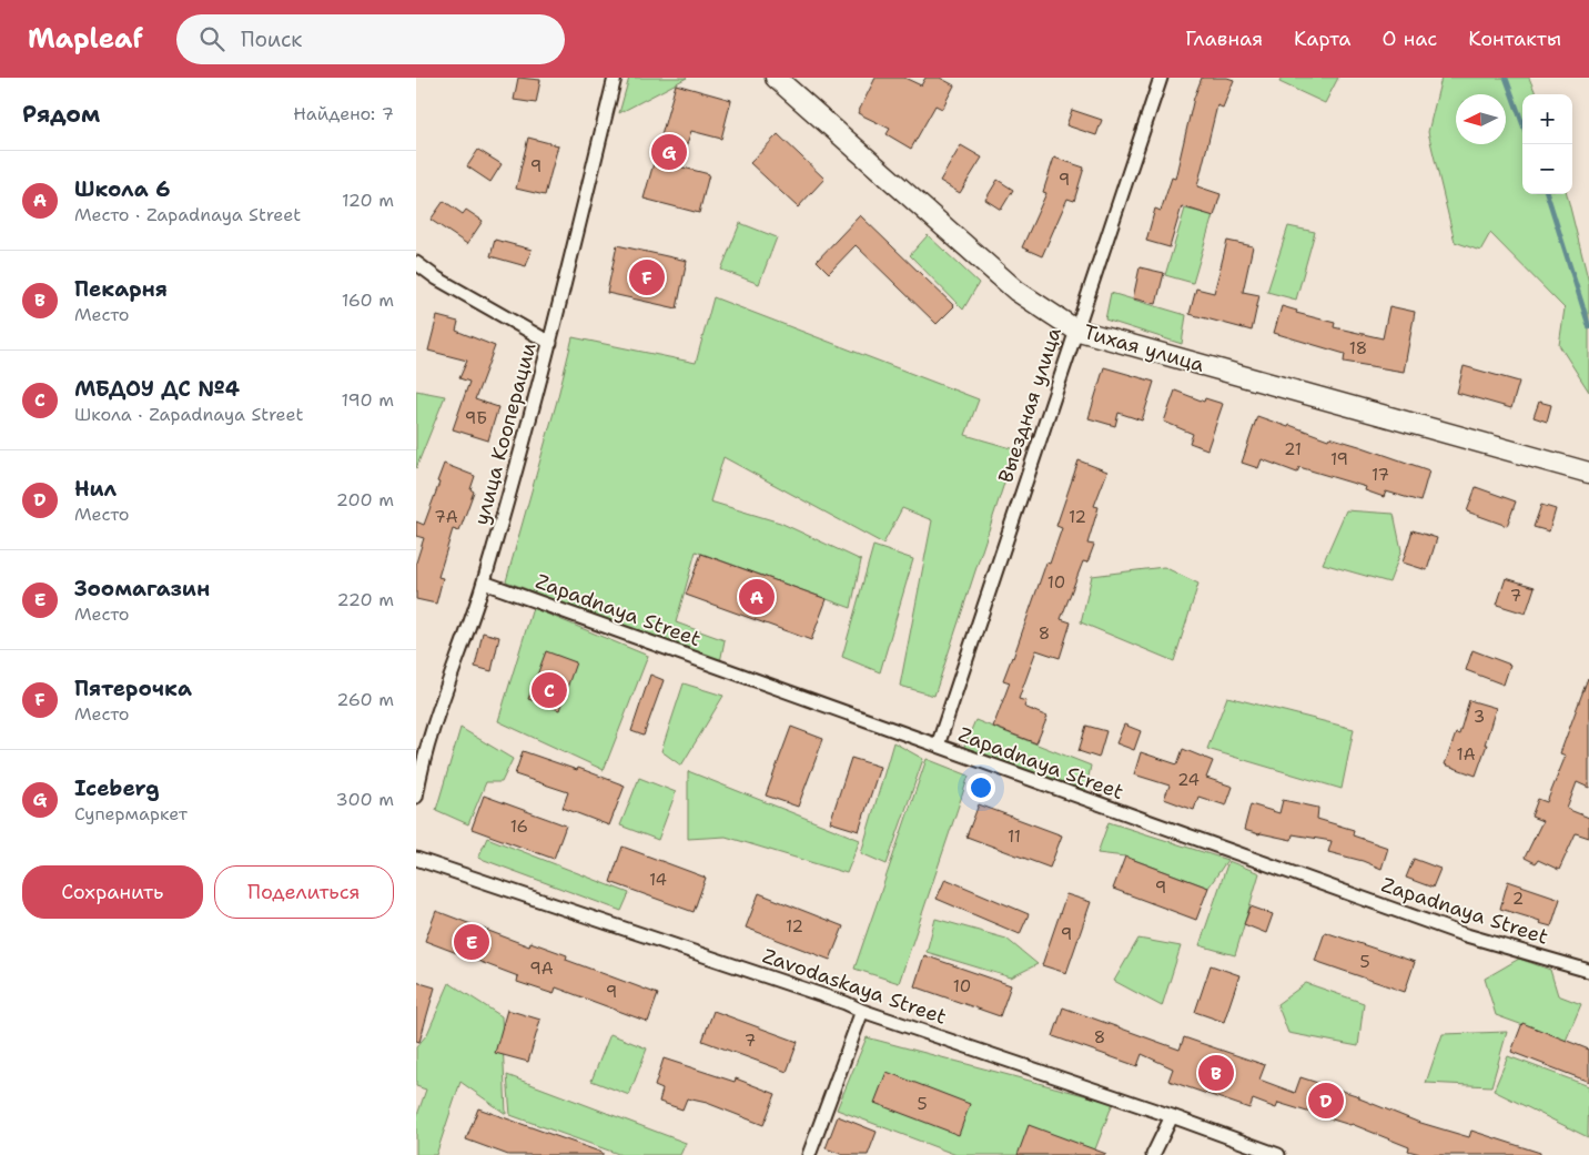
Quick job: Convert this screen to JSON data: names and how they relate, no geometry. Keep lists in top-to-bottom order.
{
  "streets": {
    "main road": ["Тихая улица"],
    "street": [
      "Выездная улица",
      "улица Кооперации",
      "Zapadnaya Street",
      "Zavodaskaya Street"
    ]
  },
  "crossings": [
    ["Тихая улица", "Выездная улица"],
    ["Выездная улица", "Zapadnaya Street"],
    ["улица Кооперации", "Zapadnaya Street"]
  ],
  "house_numbers": [
    "9",
    "9",
    "18",
    "9Б",
    "21",
    "19",
    "17",
    "7А",
    "12",
    "10",
    "7",
    "8",
    "3",
    "1А",
    "24",
    "16",
    "11",
    "14",
    "9",
    "2",
    "12",
    "9",
    "5",
    "9А",
    "10",
    "9",
    "8",
    "7",
    "5"
  ],
  "north": "left",
  "page": {
    "header": "Mapleaf",
    "search": "Поиск",
    "nav": [
      "Главная",
      "Карта",
      "О нас",
      "Контакты"
    ],
    "heading": ["Рядом", "Найдено: 7"],
    "map_buttons": ["+", "−"],
    "pins": [
      "G",
      "F",
      "A",
      "C",
      "E",
      "B",
      "D"
    ],
    "list": [
      {
        "mark": "A",
        "name": "Школа 6",
        "note": "Место · Zapadnaya Street",
        "value": "120 m"
      },
      {
        "mark": "B",
        "name": "Пекарня",
        "note": "Место",
        "value": "160 m"
      },
      {
        "mark": "C",
        "name": "МБДОУ ДС №4",
        "note": "Школа · Zapadnaya Street",
        "value": "190 m"
      },
      {
        "mark": "D",
        "name": "Нил",
        "note": "Место",
        "value": "200 m"
      },
      {
        "mark": "E",
        "name": "Зоомагазин",
        "note": "Место",
        "value": "220 m"
      },
      {
        "mark": "F",
        "name": "Пятерочка",
        "note": "Место",
        "value": "260 m"
      },
      {
        "mark": "G",
        "name": "Iceberg",
        "note": "Супермаркет",
        "value": "300 m"
      }
    ],
    "buttons": ["Сохранить", "Поделиться"]
  }
}
